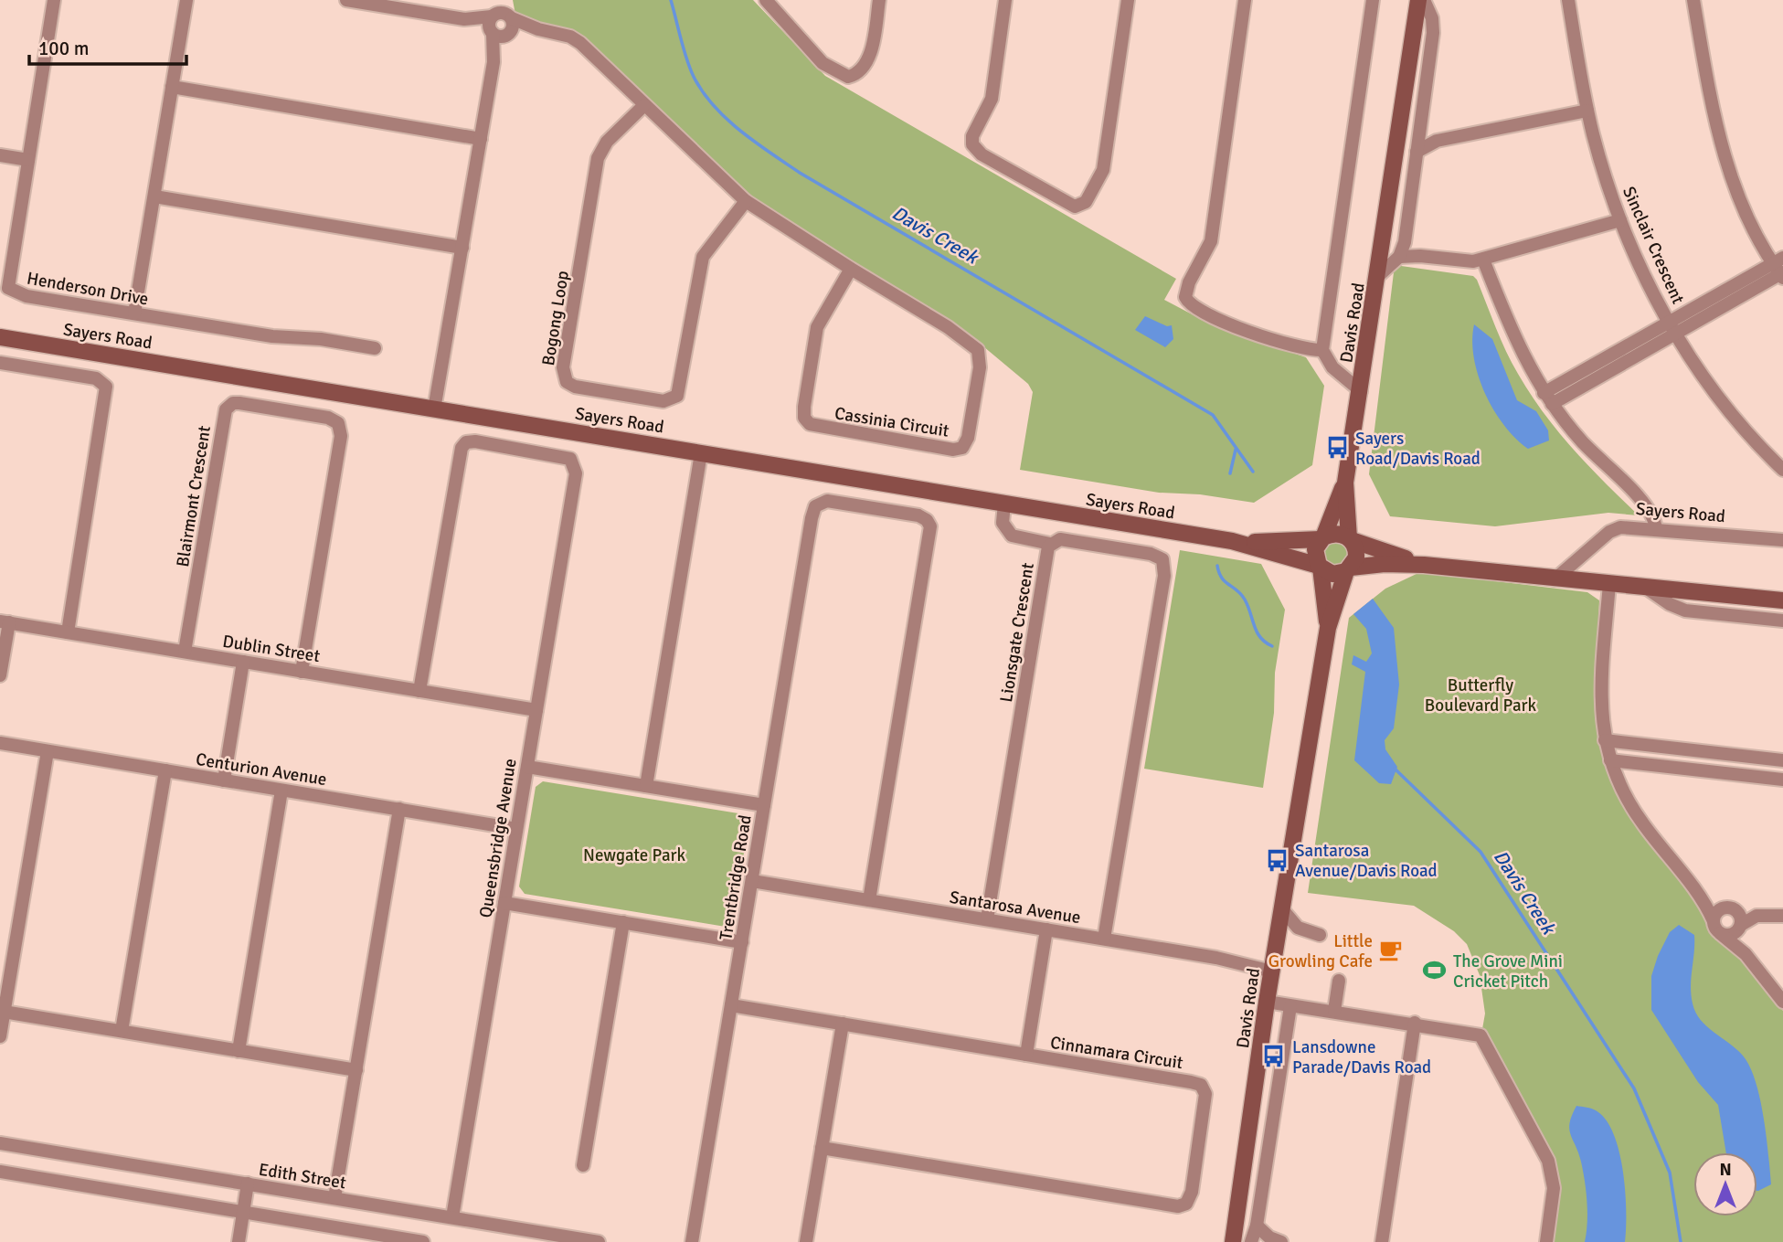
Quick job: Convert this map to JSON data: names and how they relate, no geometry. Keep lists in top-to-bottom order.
{
  "streets": {
    "street": [
      "Sinclair Crescent",
      "Henderson Drive",
      "Bogong Loop",
      "Davis Road",
      "Sayers Road",
      "Cassinia Circuit",
      "Blairmont Crescent",
      "Lionsgate Crescent",
      "Dublin Street",
      "Centurion Avenue",
      "Queensbridge Avenue",
      "Trentbridge Road",
      "Santarosa Avenue",
      "Cinnamara Circuit",
      "Edith Street"
    ]
  },
  "crossings": [
    ["Bogong Loop", "Cassinia Circuit"],
    ["Davis Road", "Sayers Road"],
    ["Davis Road", "Santarosa Avenue"],
    ["Blairmont Crescent", "Dublin Street"],
    ["Lionsgate Crescent", "Santarosa Avenue"],
    ["Dublin Street", "Queensbridge Avenue"],
    ["Centurion Avenue", "Queensbridge Avenue"],
    ["Queensbridge Avenue", "Edith Street"],
    ["Trentbridge Road", "Santarosa Avenue"],
    ["Trentbridge Road", "Cinnamara Circuit"]
  ],
  "water": ["Davis Creek"],
  "parks": ["Butterfly Boulevard Park", "Newgate Park"],
  "places": {
    "bus stop": ["Sayers Road/Davis Road", "Santarosa Avenue/Davis Road", "Lansdowne Parade/Davis Road"],
    "cafe": ["Little Growling Cafe"],
    "sports": ["The Grove Mini Cricket Pitch"]
  },
  "scale_bar": "100 m",
  "north": "top"
}
